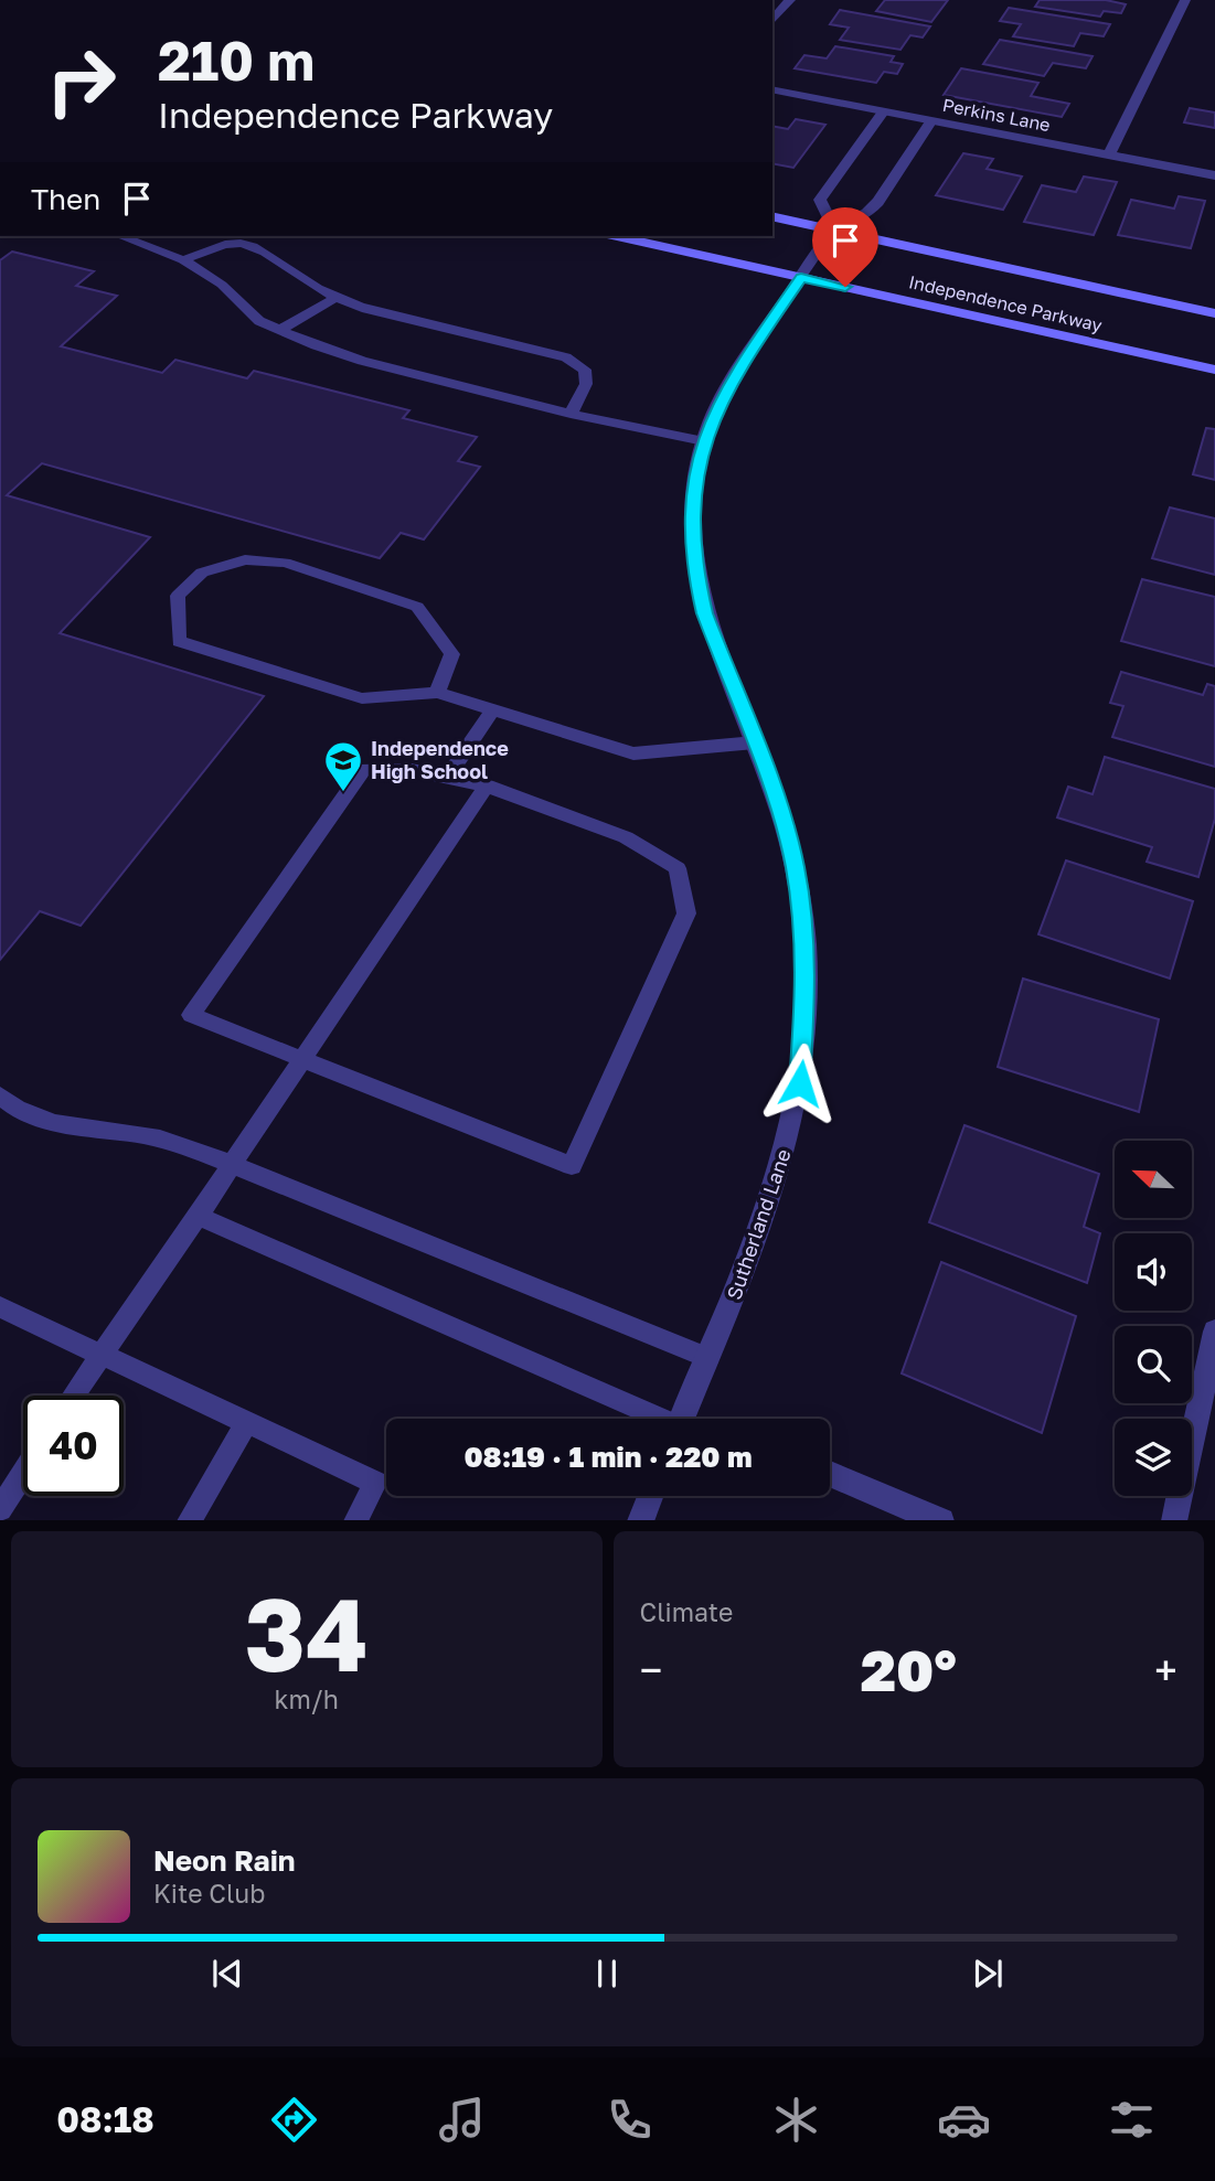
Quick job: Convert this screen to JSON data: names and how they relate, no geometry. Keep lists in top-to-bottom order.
{
  "streets": {
    "main road": ["Independence Parkway"],
    "street": ["Perkins Lane", "Sutherland Lane"]
  },
  "crossings": [
    ["Perkins Lane", "Sutherland Lane"],
    ["Independence Parkway", "Sutherland Lane"]
  ],
  "places": {
    "school or university": ["Independence High School"]
  },
  "north": "top left",
  "page": {
    "turn": ["210 m", "Independence Parkway"],
    "then": "Then",
    "limit": "40",
    "trip": "08:19 · 1 min · 220 m",
    "tile": [
      ["34", "km/h"],
      "Climate"
    ],
    "heat": ["−", "20°", "+"],
    "song": ["Neon Rain", "Kite Club"],
    "tabs": "08:18"
  }
}
